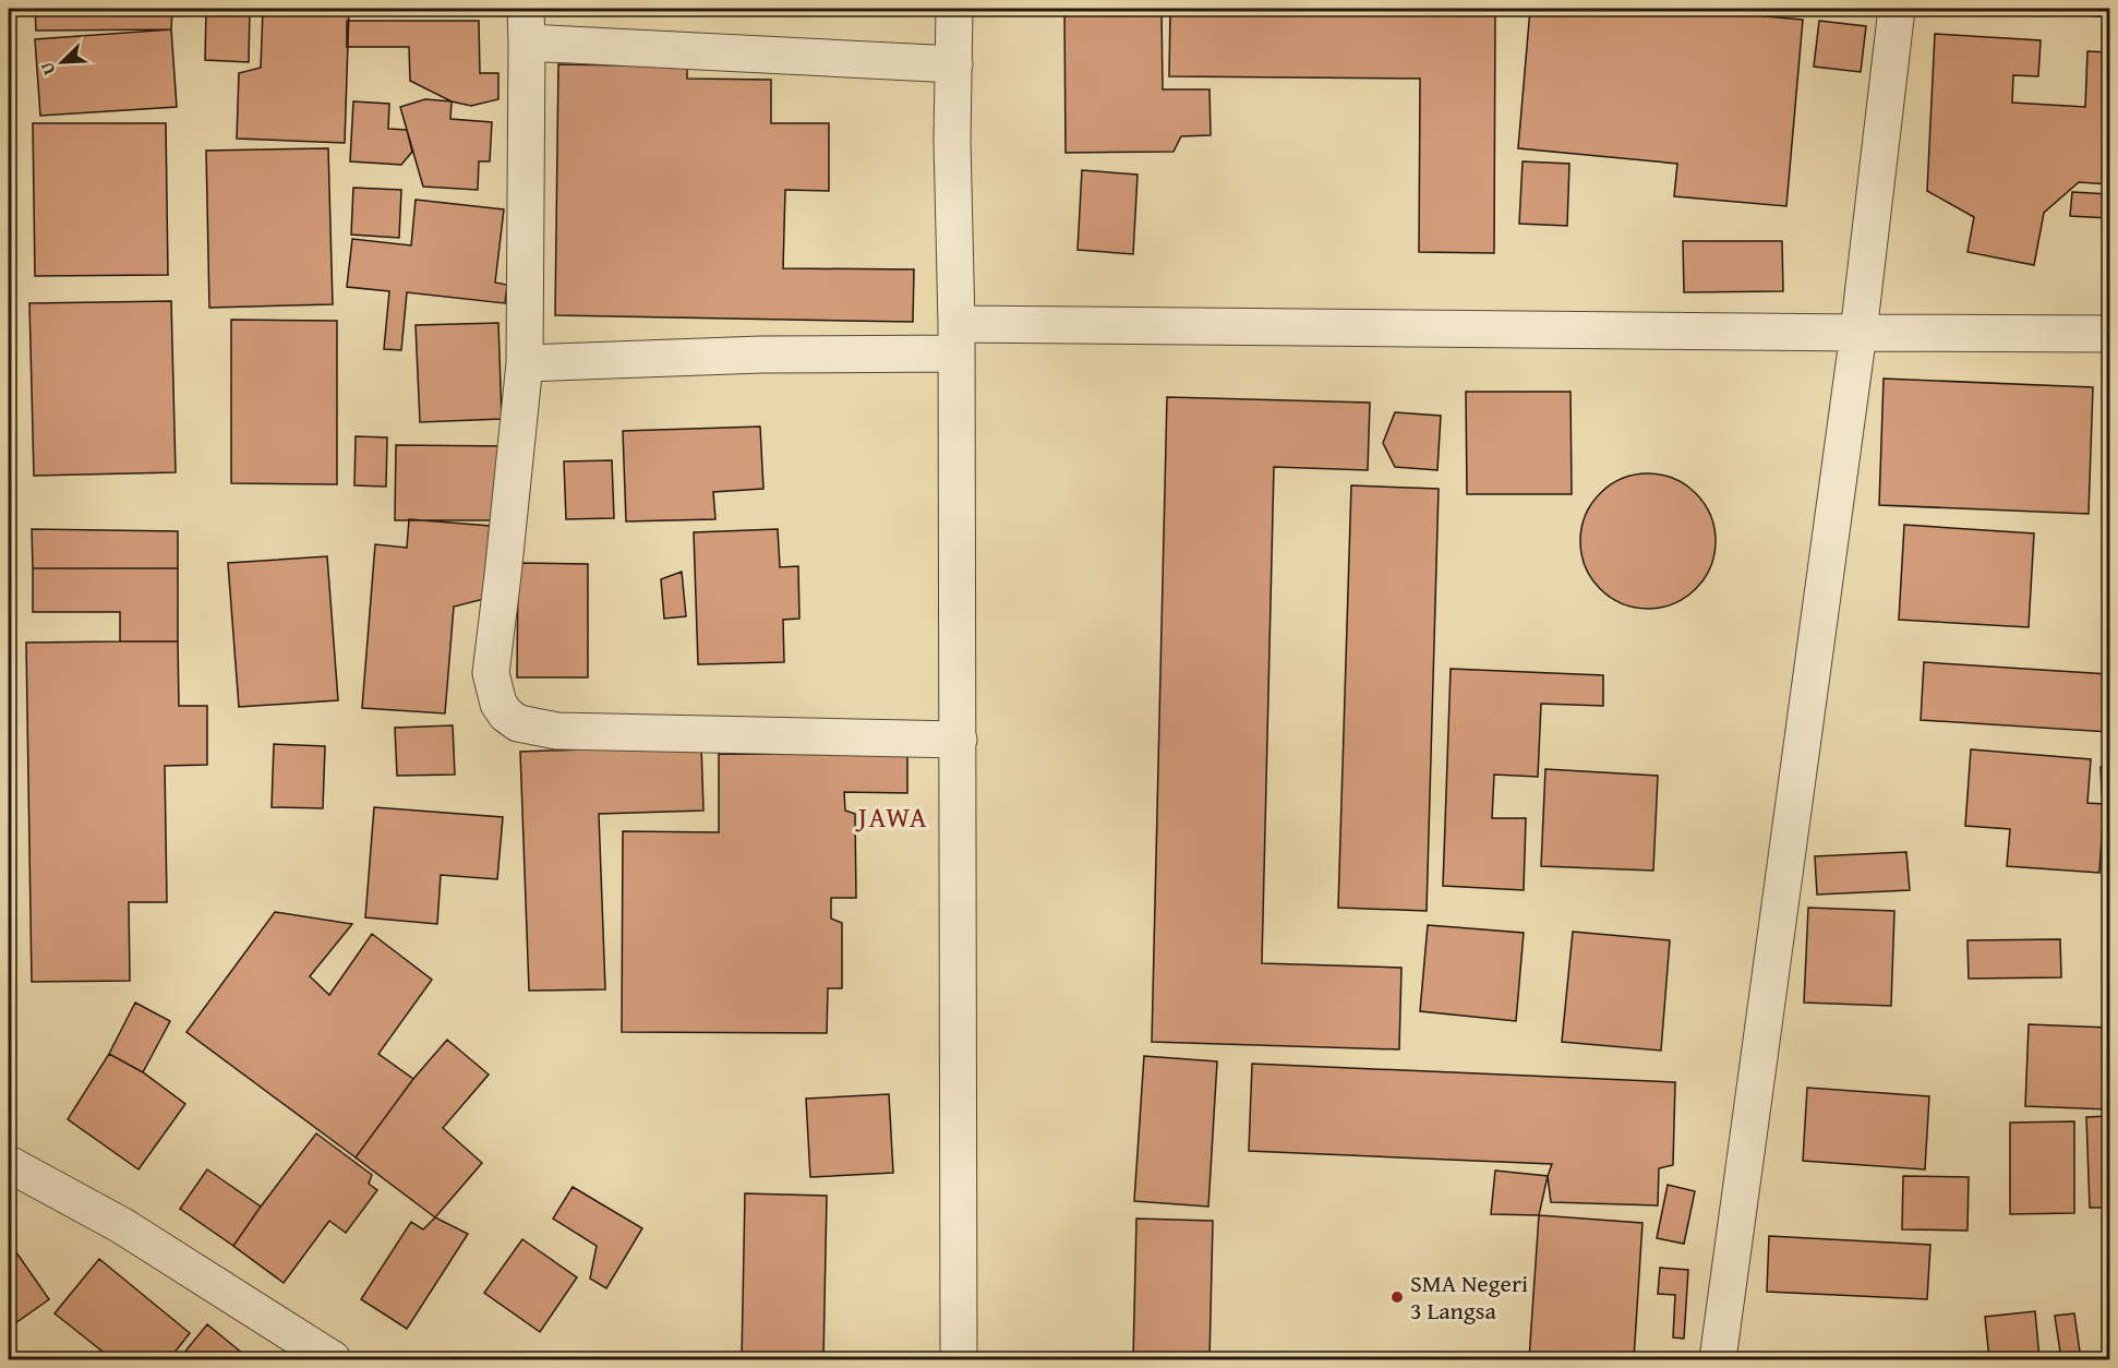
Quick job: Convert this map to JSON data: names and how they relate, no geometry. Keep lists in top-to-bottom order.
{
  "districts": ["JAWA"],
  "places": ["SMA Negeri 3 Langsa"],
  "north": "bottom left"
}
